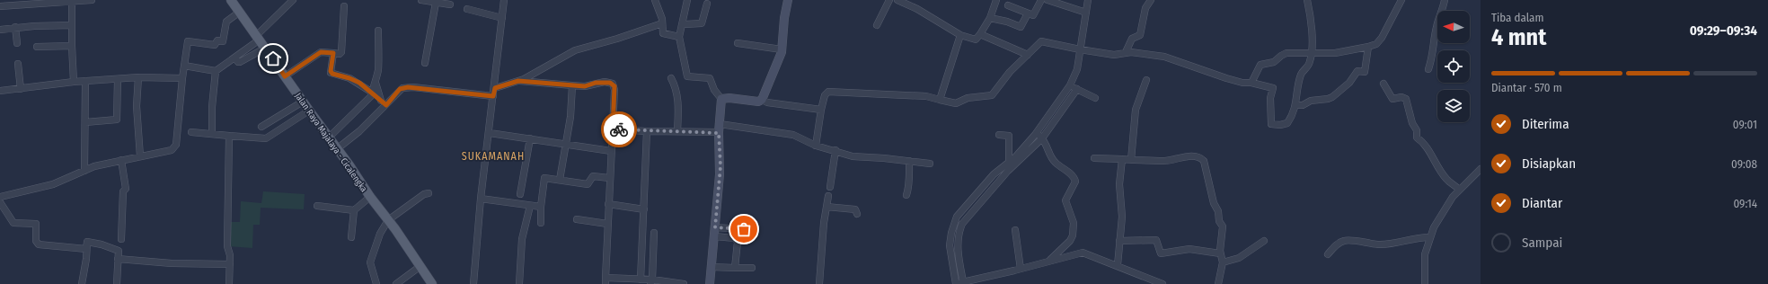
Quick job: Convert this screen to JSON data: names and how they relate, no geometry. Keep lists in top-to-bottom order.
{
  "streets": {
    "main road": ["Jalan Raya Majalaya - Cicalengka"]
  },
  "districts": ["SUKAMANAH"],
  "north": "left",
  "page": {
    "heading": ["4 mnt", "Tiba dalam", "09:29–09:34"],
    "bar": "Diantar · 570 m",
    "list": [
      ["Diterima", "09:01"],
      ["Disiapkan", "09:08"],
      ["Diantar", "09:14"],
      "Sampai"
    ]
  }
}
